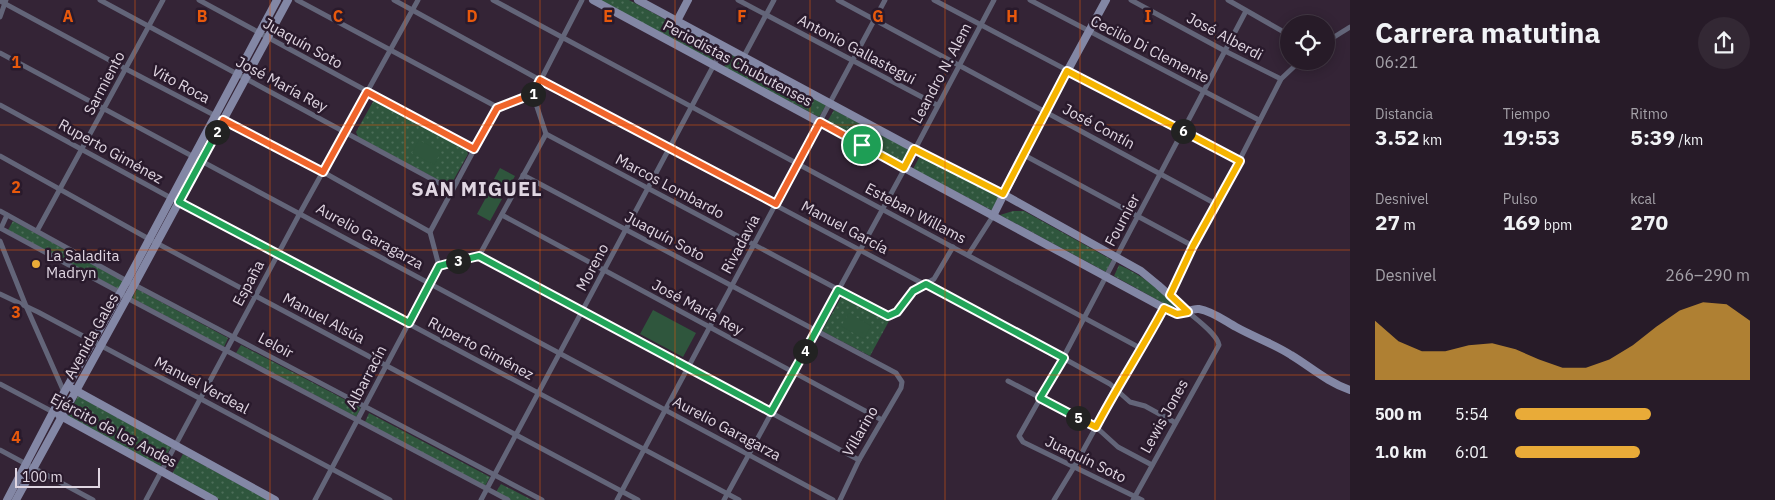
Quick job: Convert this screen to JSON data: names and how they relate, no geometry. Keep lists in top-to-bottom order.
{
  "streets": {
    "street": [
      "José Alberdi",
      "Juaquín Soto",
      "Antonio Gallastegui",
      "Cecilio Di Clemente",
      "Periodistas Chubutenses",
      "Leandro N. Alem",
      "Sarmiento",
      "Vito Roca",
      "José María Rey",
      "José Contín",
      "Ruperto Giménez",
      "Marcos Lombardo",
      "Esteban Willams",
      "Fournier",
      "Manuel García",
      "Aurelio Garagarza",
      "Rivadavia",
      "Moreno",
      "España",
      "Manuel Alsúa",
      "Avenida Gales",
      "Leloir",
      "Albarracín",
      "Manuel Verdeal",
      "Lewis Jones",
      "Ejército de los Andes",
      "Villarino"
    ]
  },
  "crossings": [
    ["José Alberdi", "Fournier"],
    ["Juaquín Soto", "Leandro N. Alem"],
    ["Juaquín Soto", "Fournier"],
    ["Juaquín Soto", "Rivadavia"],
    ["Juaquín Soto", "Moreno"],
    ["Juaquín Soto", "España"],
    ["Juaquín Soto", "Avenida Gales"],
    ["Juaquín Soto", "Lewis Jones"],
    ["Juaquín Soto", "Villarino"],
    ["Antonio Gallastegui", "Leandro N. Alem"],
    ["Antonio Gallastegui", "Rivadavia"],
    ["Cecilio Di Clemente", "Fournier"],
    ["Periodistas Chubutenses", "Leandro N. Alem"],
    ["Periodistas Chubutenses", "Fournier"],
    ["Periodistas Chubutenses", "Rivadavia"],
    ["Periodistas Chubutenses", "Moreno"],
    ["Periodistas Chubutenses", "Lewis Jones"],
    ["Leandro N. Alem", "José María Rey"],
    ["Leandro N. Alem", "José Contín"],
    ["Leandro N. Alem", "Ruperto Giménez"],
    ["Leandro N. Alem", "Marcos Lombardo"],
    ["Leandro N. Alem", "Esteban Willams"],
    ["Leandro N. Alem", "Manuel García"],
    ["Leandro N. Alem", "Aurelio Garagarza"],
    ["Sarmiento", "Vito Roca"],
    ["Sarmiento", "José María Rey"],
    ["Sarmiento", "Ruperto Giménez"],
    ["Sarmiento", "Aurelio Garagarza"],
    ["Sarmiento", "Manuel Alsúa"],
    ["Sarmiento", "Leloir"],
    ["Vito Roca", "España"],
    ["Vito Roca", "Avenida Gales"],
    ["José María Rey", "Rivadavia"],
    ["José María Rey", "Moreno"],
    ["José María Rey", "España"],
    ["José María Rey", "Avenida Gales"],
    ["José María Rey", "Villarino"],
    ["José Contín", "Fournier"],
    ["José Contín", "Rivadavia"],
    ["Ruperto Giménez", "Rivadavia"],
    ["Ruperto Giménez", "Moreno"],
    ["Ruperto Giménez", "España"],
    ["Ruperto Giménez", "Avenida Gales"],
    ["Ruperto Giménez", "Albarracín"],
    ["Marcos Lombardo", "Manuel García"],
    ["Marcos Lombardo", "Rivadavia"],
    ["Marcos Lombardo", "Moreno"],
    ["Esteban Willams", "Fournier"],
    ["Esteban Willams", "Rivadavia"],
    ["Esteban Willams", "Moreno"],
    ["Fournier", "Manuel García"],
    ["Manuel García", "Rivadavia"],
    ["Manuel García", "Moreno"],
    ["Manuel García", "España"],
    ["Manuel García", "Lewis Jones"],
    ["Aurelio Garagarza", "Rivadavia"],
    ["Aurelio Garagarza", "Moreno"],
    ["Aurelio Garagarza", "España"],
    ["Aurelio Garagarza", "Avenida Gales"],
    ["Aurelio Garagarza", "Albarracín"],
    ["Rivadavia", "Manuel Alsúa"],
    ["Moreno", "Manuel Alsúa"],
    ["Moreno", "Leloir"],
    ["España", "Manuel Alsúa"],
    ["España", "Leloir"],
    ["España", "Manuel Verdeal"],
    ["España", "Ejército de los Andes"],
    ["Manuel Alsúa", "Avenida Gales"],
    ["Manuel Alsúa", "Albarracín"],
    ["Avenida Gales", "Leloir"],
    ["Avenida Gales", "Manuel Verdeal"],
    ["Avenida Gales", "Ejército de los Andes"],
    ["Leloir", "Albarracín"],
    ["Albarracín", "Manuel Verdeal"]
  ],
  "districts": ["SAN MIGUEL"],
  "places": ["La Saladita Madryn"],
  "scale_bar": "100 m",
  "page": {
    "heading": ["Carrera matutina", "06:21"],
    "pins": [
      "1",
      "6",
      "2",
      "3",
      "4",
      "5"
    ],
    "stats": [
      ["Distancia", "3.52 km"],
      ["Tiempo", "19:53"],
      ["Ritmo", "5:39 /km"],
      ["Desnivel", "27 m"],
      ["Pulso", "169 bpm"],
      ["kcal", "270"]
    ],
    "chart": ["Desnivel", "266–290 m"],
    "list": [
      {
        "name": "500 m",
        "note": "5:54"
      },
      {
        "name": "1.0 km",
        "note": "6:01"
      }
    ],
    "scale": "100 m"
  },
  "grid": {
    "columns": [
      "A",
      "B",
      "C",
      "D",
      "E",
      "F",
      "G",
      "H",
      "I"
    ],
    "rows": [
      "1",
      "2",
      "3",
      "4"
    ]
  }
}
